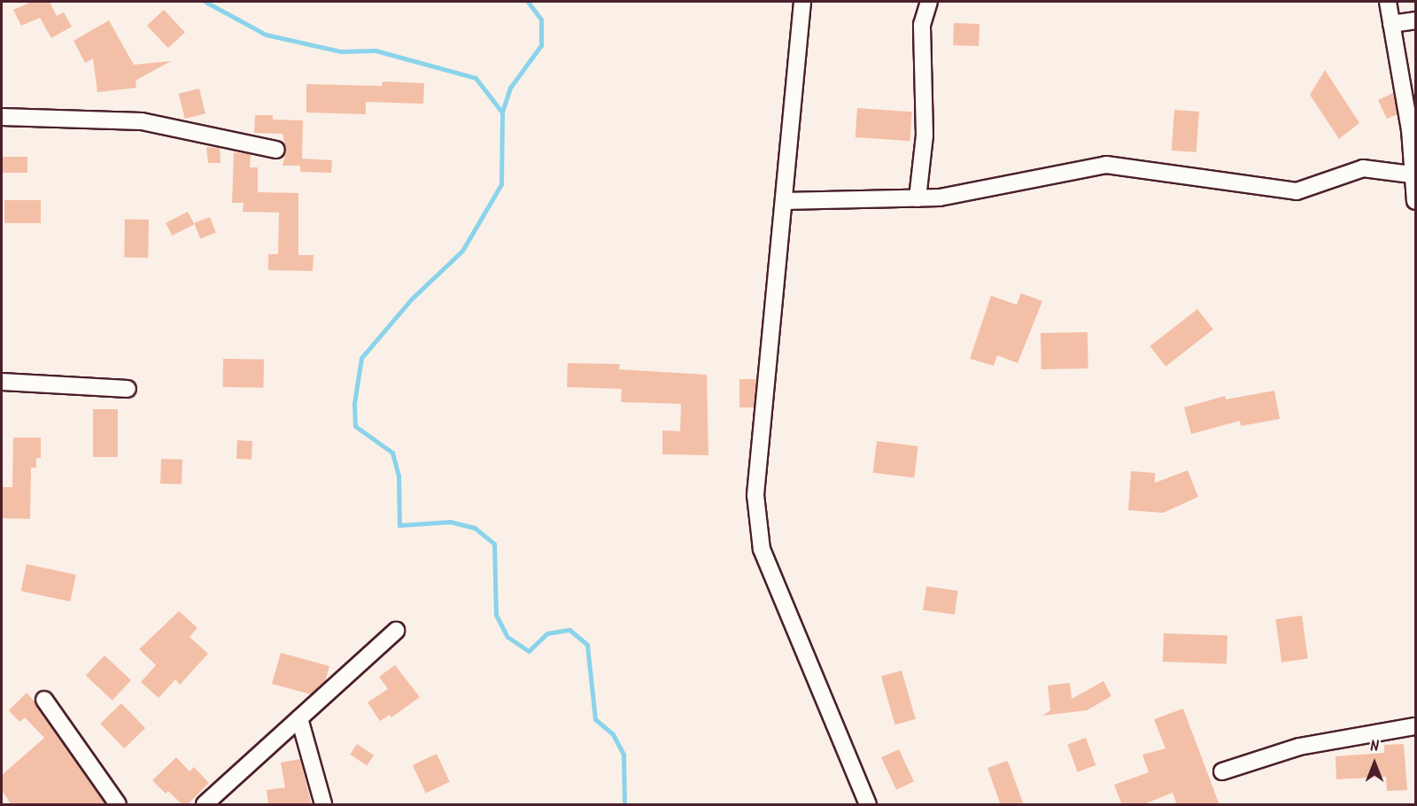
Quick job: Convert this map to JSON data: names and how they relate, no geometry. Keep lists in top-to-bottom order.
{
  "north": "top"
}
